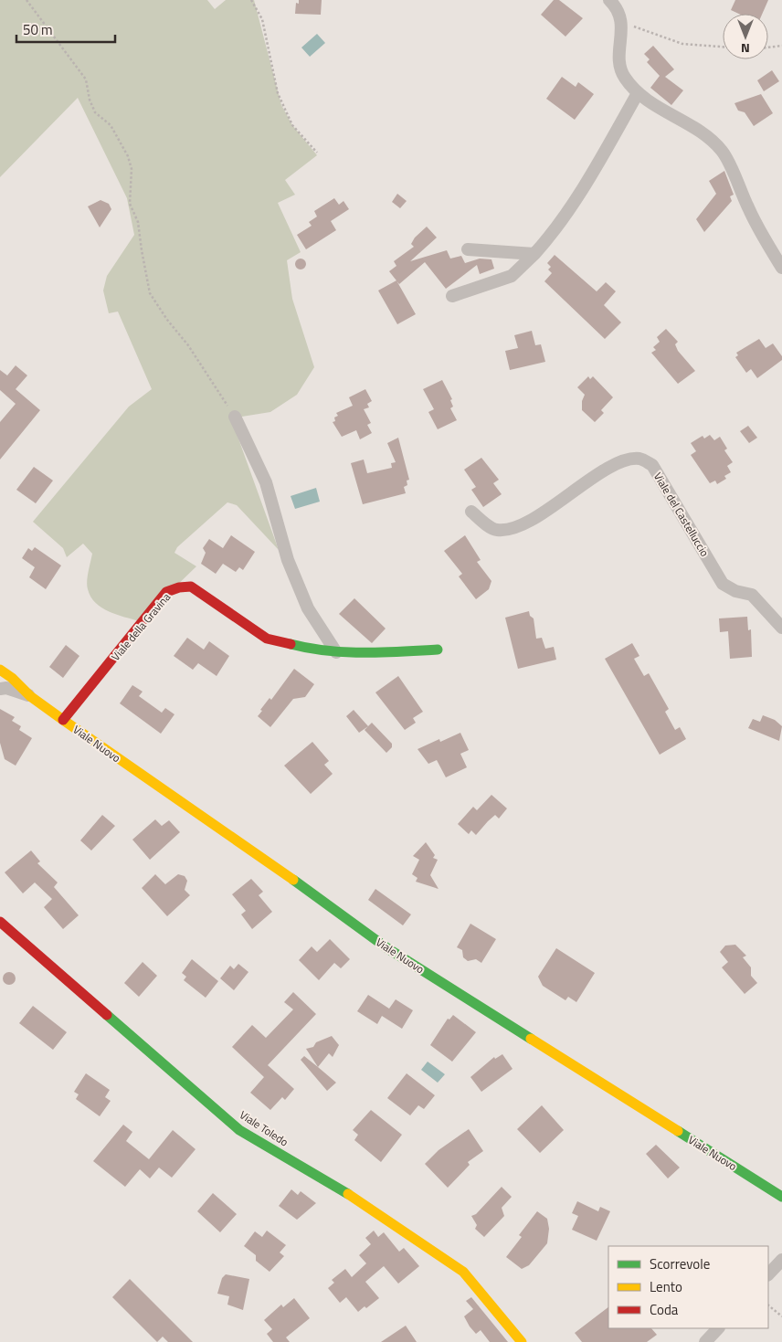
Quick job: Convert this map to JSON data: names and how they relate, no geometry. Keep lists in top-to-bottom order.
{
  "streets": {
    "street": [
      "Viale del Castelluccio",
      "Viale della Gravina",
      "Viale Nuovo",
      "Viale Toledo"
    ]
  },
  "crossings": [
    ["Viale della Gravina", "Viale Nuovo"]
  ],
  "legend": ["Scorrevole", "Lento", "Coda"],
  "scale_bar": "50 m",
  "north": "bottom"
}
